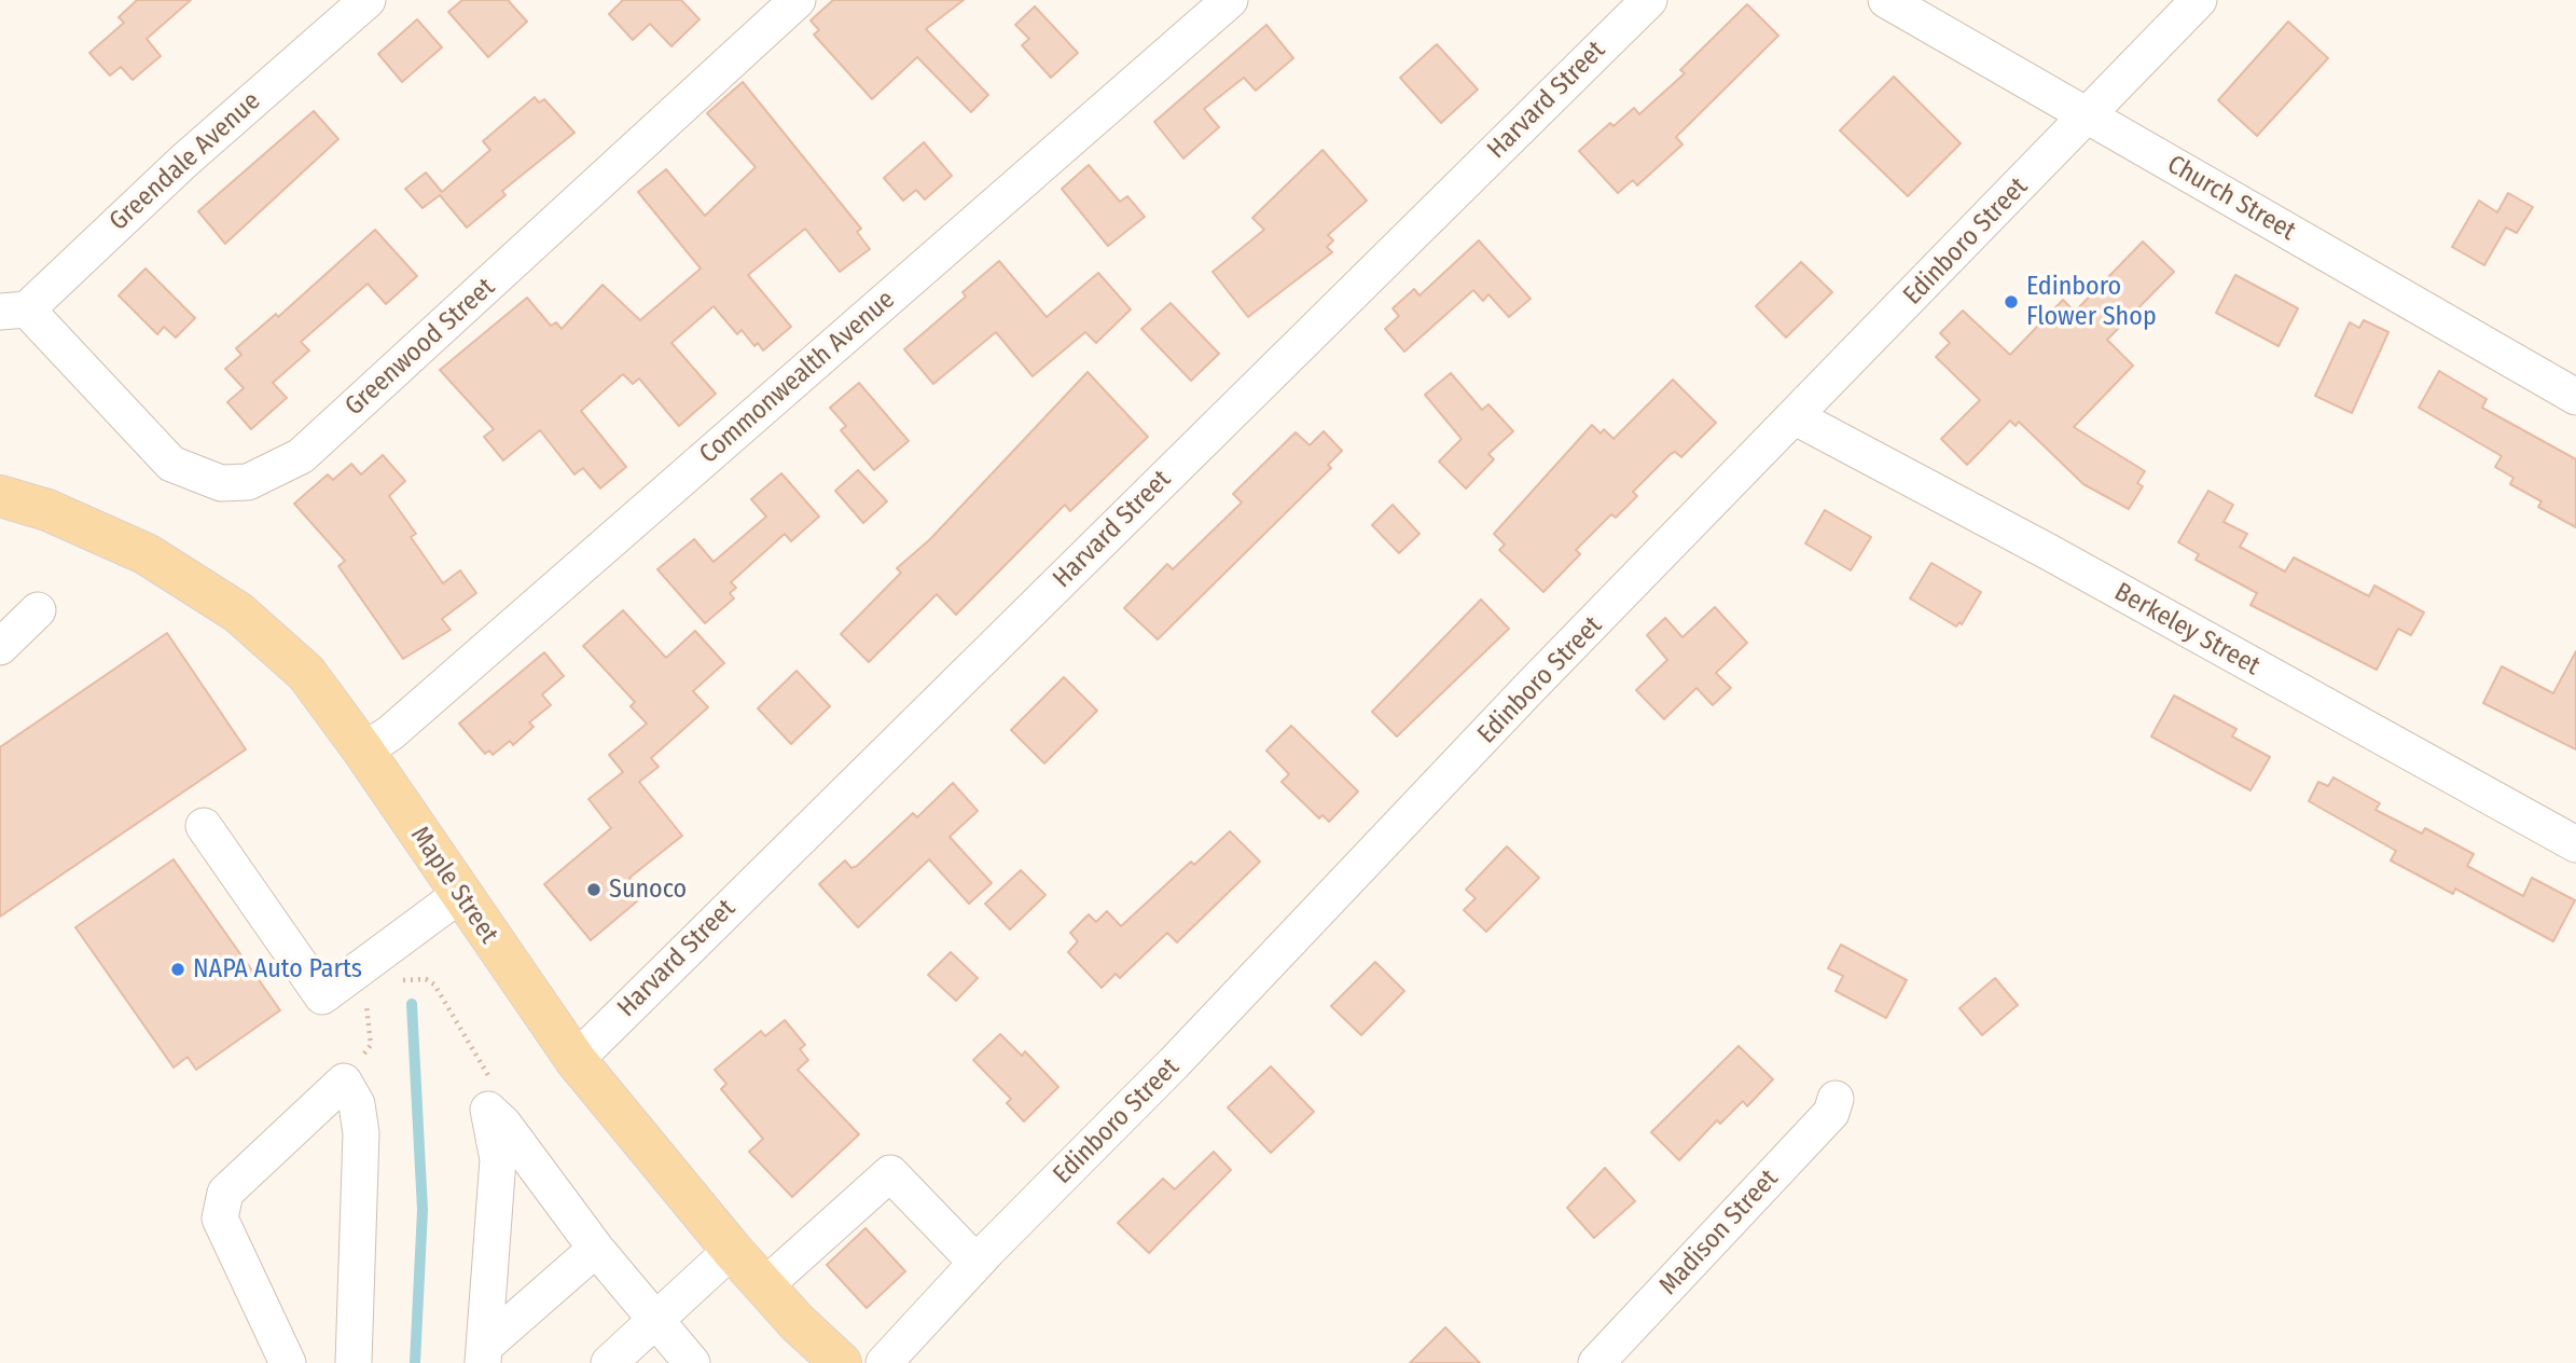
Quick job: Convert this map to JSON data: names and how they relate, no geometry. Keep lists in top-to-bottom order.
{
  "streets": {
    "main road": ["Maple Street"],
    "street": [
      "Harvard Street",
      "Greendale Avenue",
      "Church Street",
      "Edinboro Street",
      "Greenwood Street",
      "Commonwealth Avenue",
      "Berkeley Street",
      "Madison Street"
    ]
  },
  "crossings": [
    ["Harvard Street", "Maple Street"],
    ["Greendale Avenue", "Greenwood Street"],
    ["Church Street", "Edinboro Street"],
    ["Edinboro Street", "Berkeley Street"],
    ["Commonwealth Avenue", "Maple Street"]
  ],
  "places": ["Edinboro Flower Shop", "Sunoco", "NAPA Auto Parts"]
}
